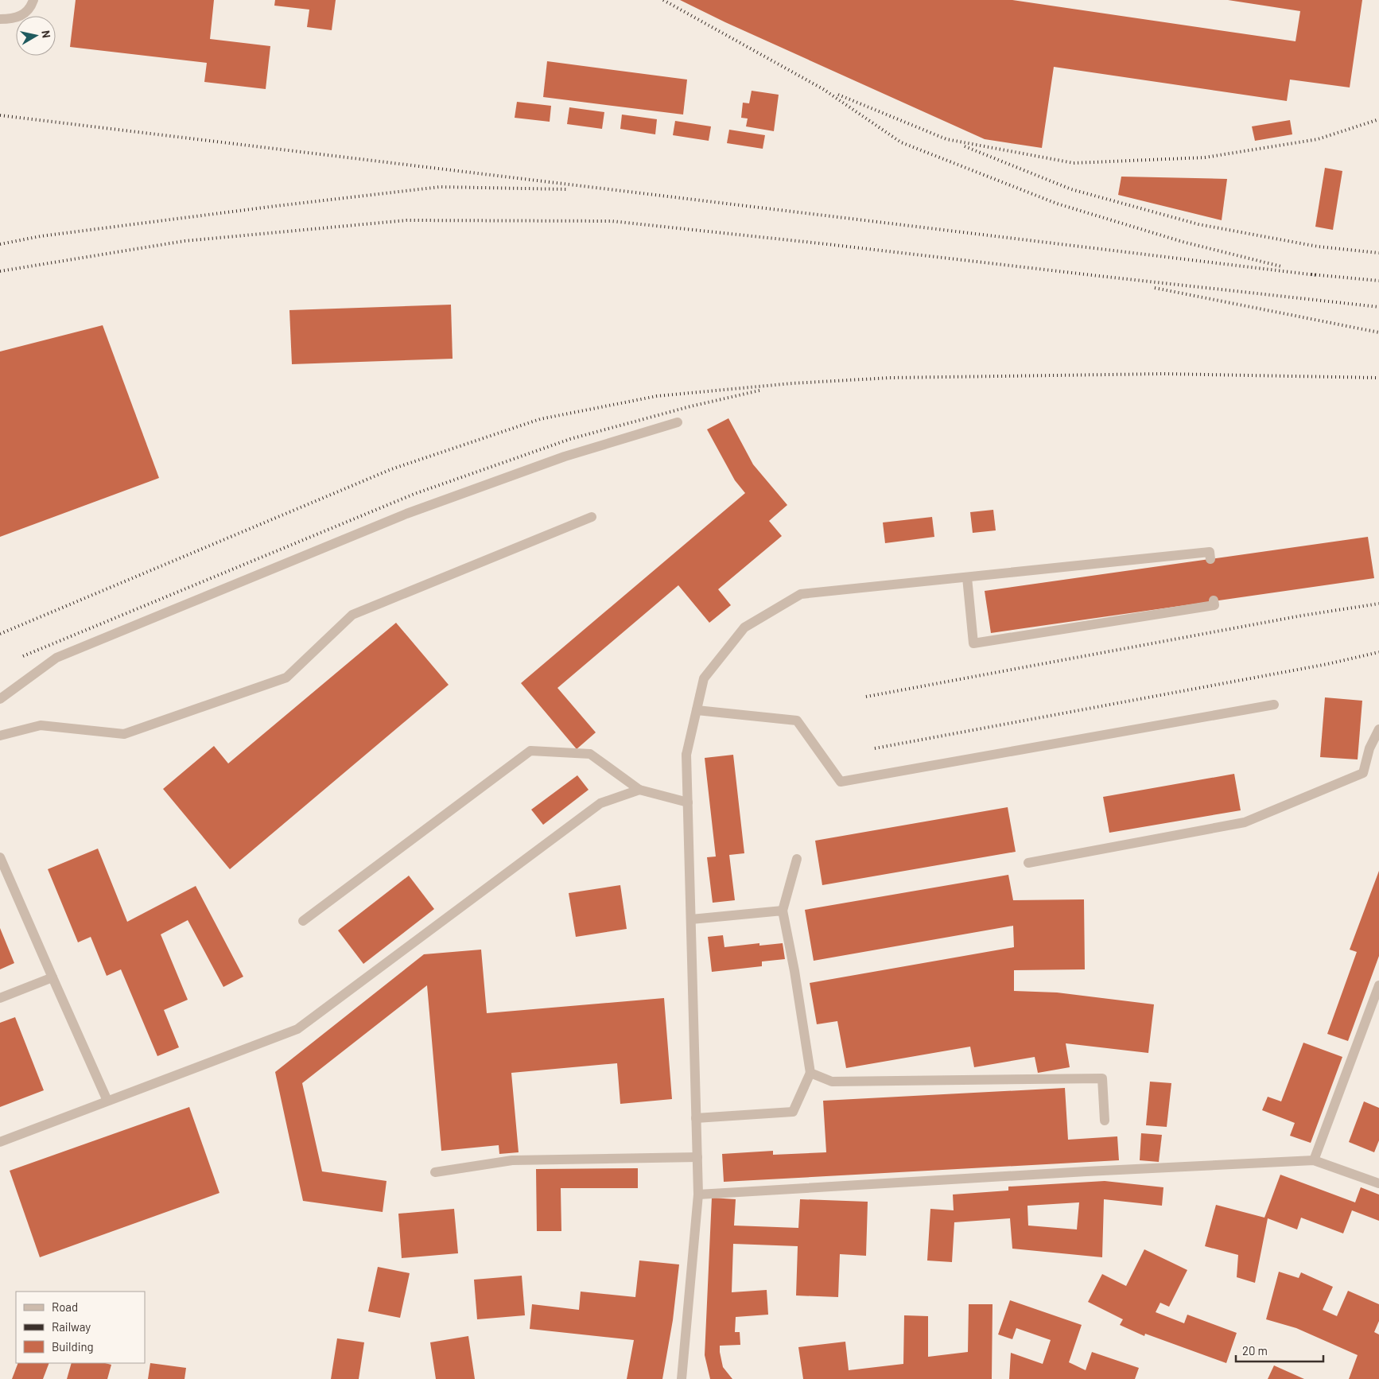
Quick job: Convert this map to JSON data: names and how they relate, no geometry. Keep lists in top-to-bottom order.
{
  "legend": ["Road", "Railway", "Building"],
  "scale_bar": "20 m",
  "north": "right"
}
